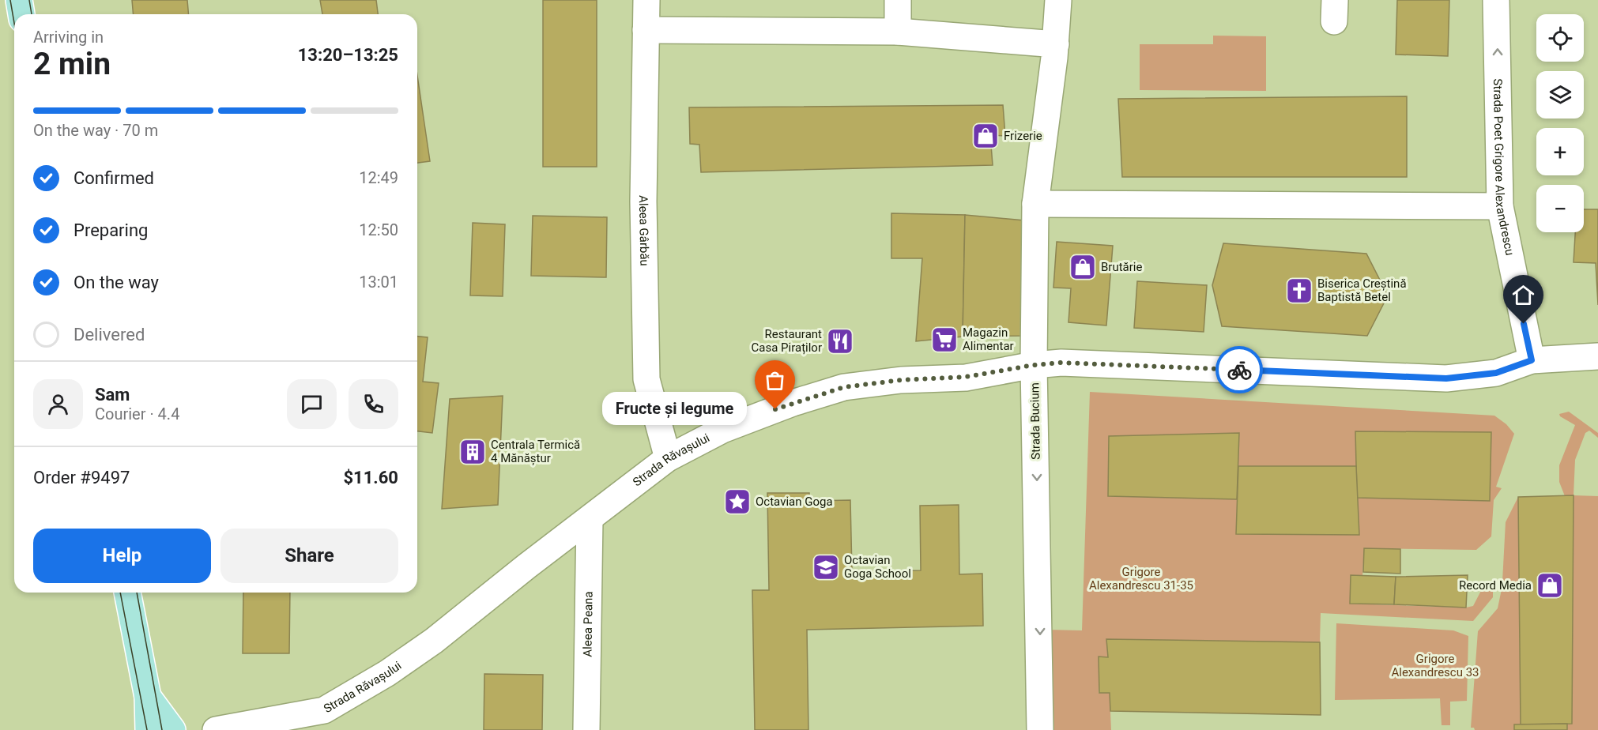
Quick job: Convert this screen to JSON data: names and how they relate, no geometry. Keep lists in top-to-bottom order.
{
  "streets": {
    "street": [
      "Strada Poet Grigore Alexandrescu",
      "Aleea Gârbău",
      "Strada Bucium",
      "Strada Răvașului",
      "Aleea Peana"
    ]
  },
  "crossings": [
    ["Strada Poet Grigore Alexandrescu", "Strada Răvașului"],
    ["Aleea Gârbău", "Strada Răvașului"],
    ["Strada Bucium", "Strada Răvașului"],
    ["Strada Răvașului", "Aleea Peana"]
  ],
  "one_way": ["Strada Poet Grigore Alexandrescu", "Strada Bucium"],
  "parks": ["Grigore Alexandrescu 31-35", "Grigore Alexandrescu 33"],
  "places": {
    "shop": ["Frizerie", "Brutărie", "Record Media"],
    "church": ["Biserica Creștină Baptistă Betel"],
    "supermarket": ["Magazin Alimentar"],
    "restaurant": ["Restaurant Casa Piraților"],
    "other": ["Fructe și legume"],
    "building": ["Centrala Termică 4 Mănăștur"],
    "place": ["Octavian Goga"],
    "school or university": ["Octavian Goga School"]
  },
  "page": {
    "map_buttons": ["+", "−"],
    "heading": ["2 min", "Arriving in", "13:20–13:25"],
    "panel": [
      "Sam",
      "Courier · 4.4",
      "Order #9497",
      "$11.60"
    ],
    "bar": "On the way · 70 m",
    "list": [
      ["Confirmed", "12:49"],
      ["Preparing", "12:50"],
      ["On the way", "13:01"],
      "Delivered"
    ],
    "bubble": "Fructe și legume",
    "buttons": ["Help", "Share"]
  }
}
